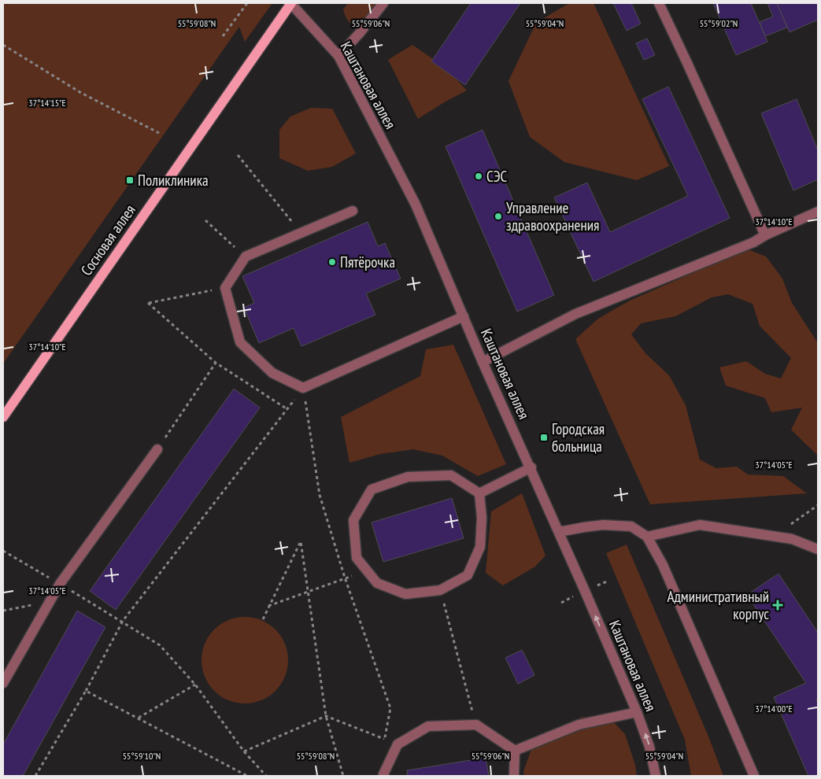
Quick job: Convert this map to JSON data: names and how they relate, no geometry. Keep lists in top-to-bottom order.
{
  "streets": {
    "main road": ["Сосновая аллея"],
    "street": ["Каштановая аллея"]
  },
  "crossings": [
    ["Каштановая аллея", "Сосновая аллея"]
  ],
  "places": {
    "other": ["СЭС", "Управление здравоохранения", "Пятёрочка"],
    "transit": ["Поликлиника", "Городская больница"],
    "health": ["Административный корпус"]
  },
  "coordinates": [
    "55°59'08\"N",
    "55°59'06\"N",
    "55°59'04\"N",
    "55°59'02\"N",
    "37°14'15\"E",
    "37°14'10\"E",
    "37°14'05\"E",
    "37°14'00\"E",
    "55°59'10\"N"
  ]
}
